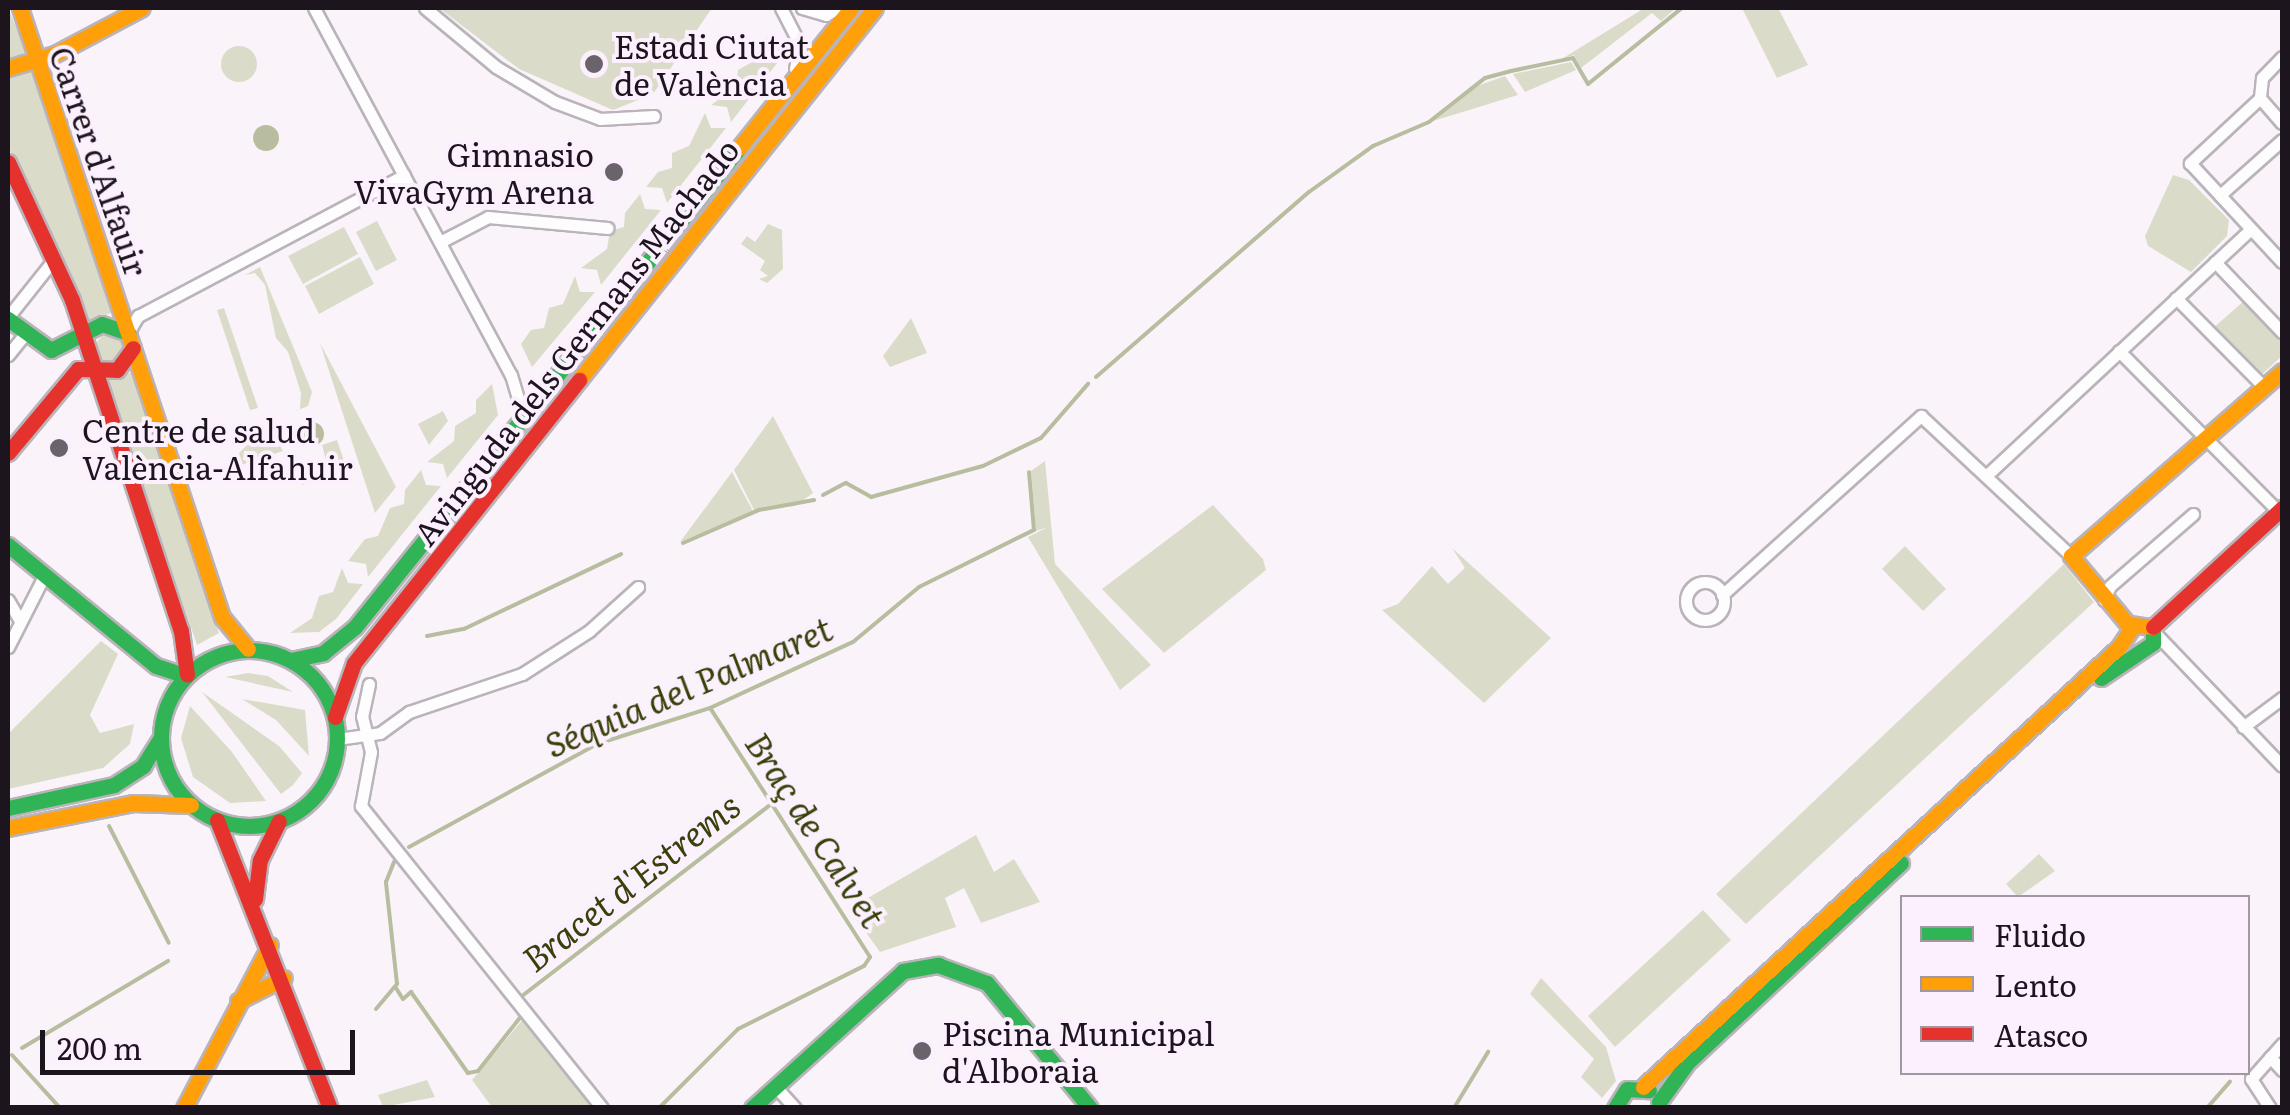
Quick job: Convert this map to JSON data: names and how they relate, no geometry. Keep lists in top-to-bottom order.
{
  "streets": {
    "main road": ["Carrer d'Alfauir", "Avinguda dels Germans Machado"]
  },
  "crossings": [
    ["Carrer d'Alfauir", "Avinguda dels Germans Machado"]
  ],
  "water": ["Séquia del Palmaret", "Braç de Calvet", "Bracet d'Estrems"],
  "places": [
    "Estadi Ciutat de València",
    "Gimnasio VivaGym Arena",
    "Centre de salud València-Alfahuir",
    "Piscina Municipal d'Alboraia"
  ],
  "legend": ["Fluido", "Lento", "Atasco"],
  "scale_bar": "200 m"
}
